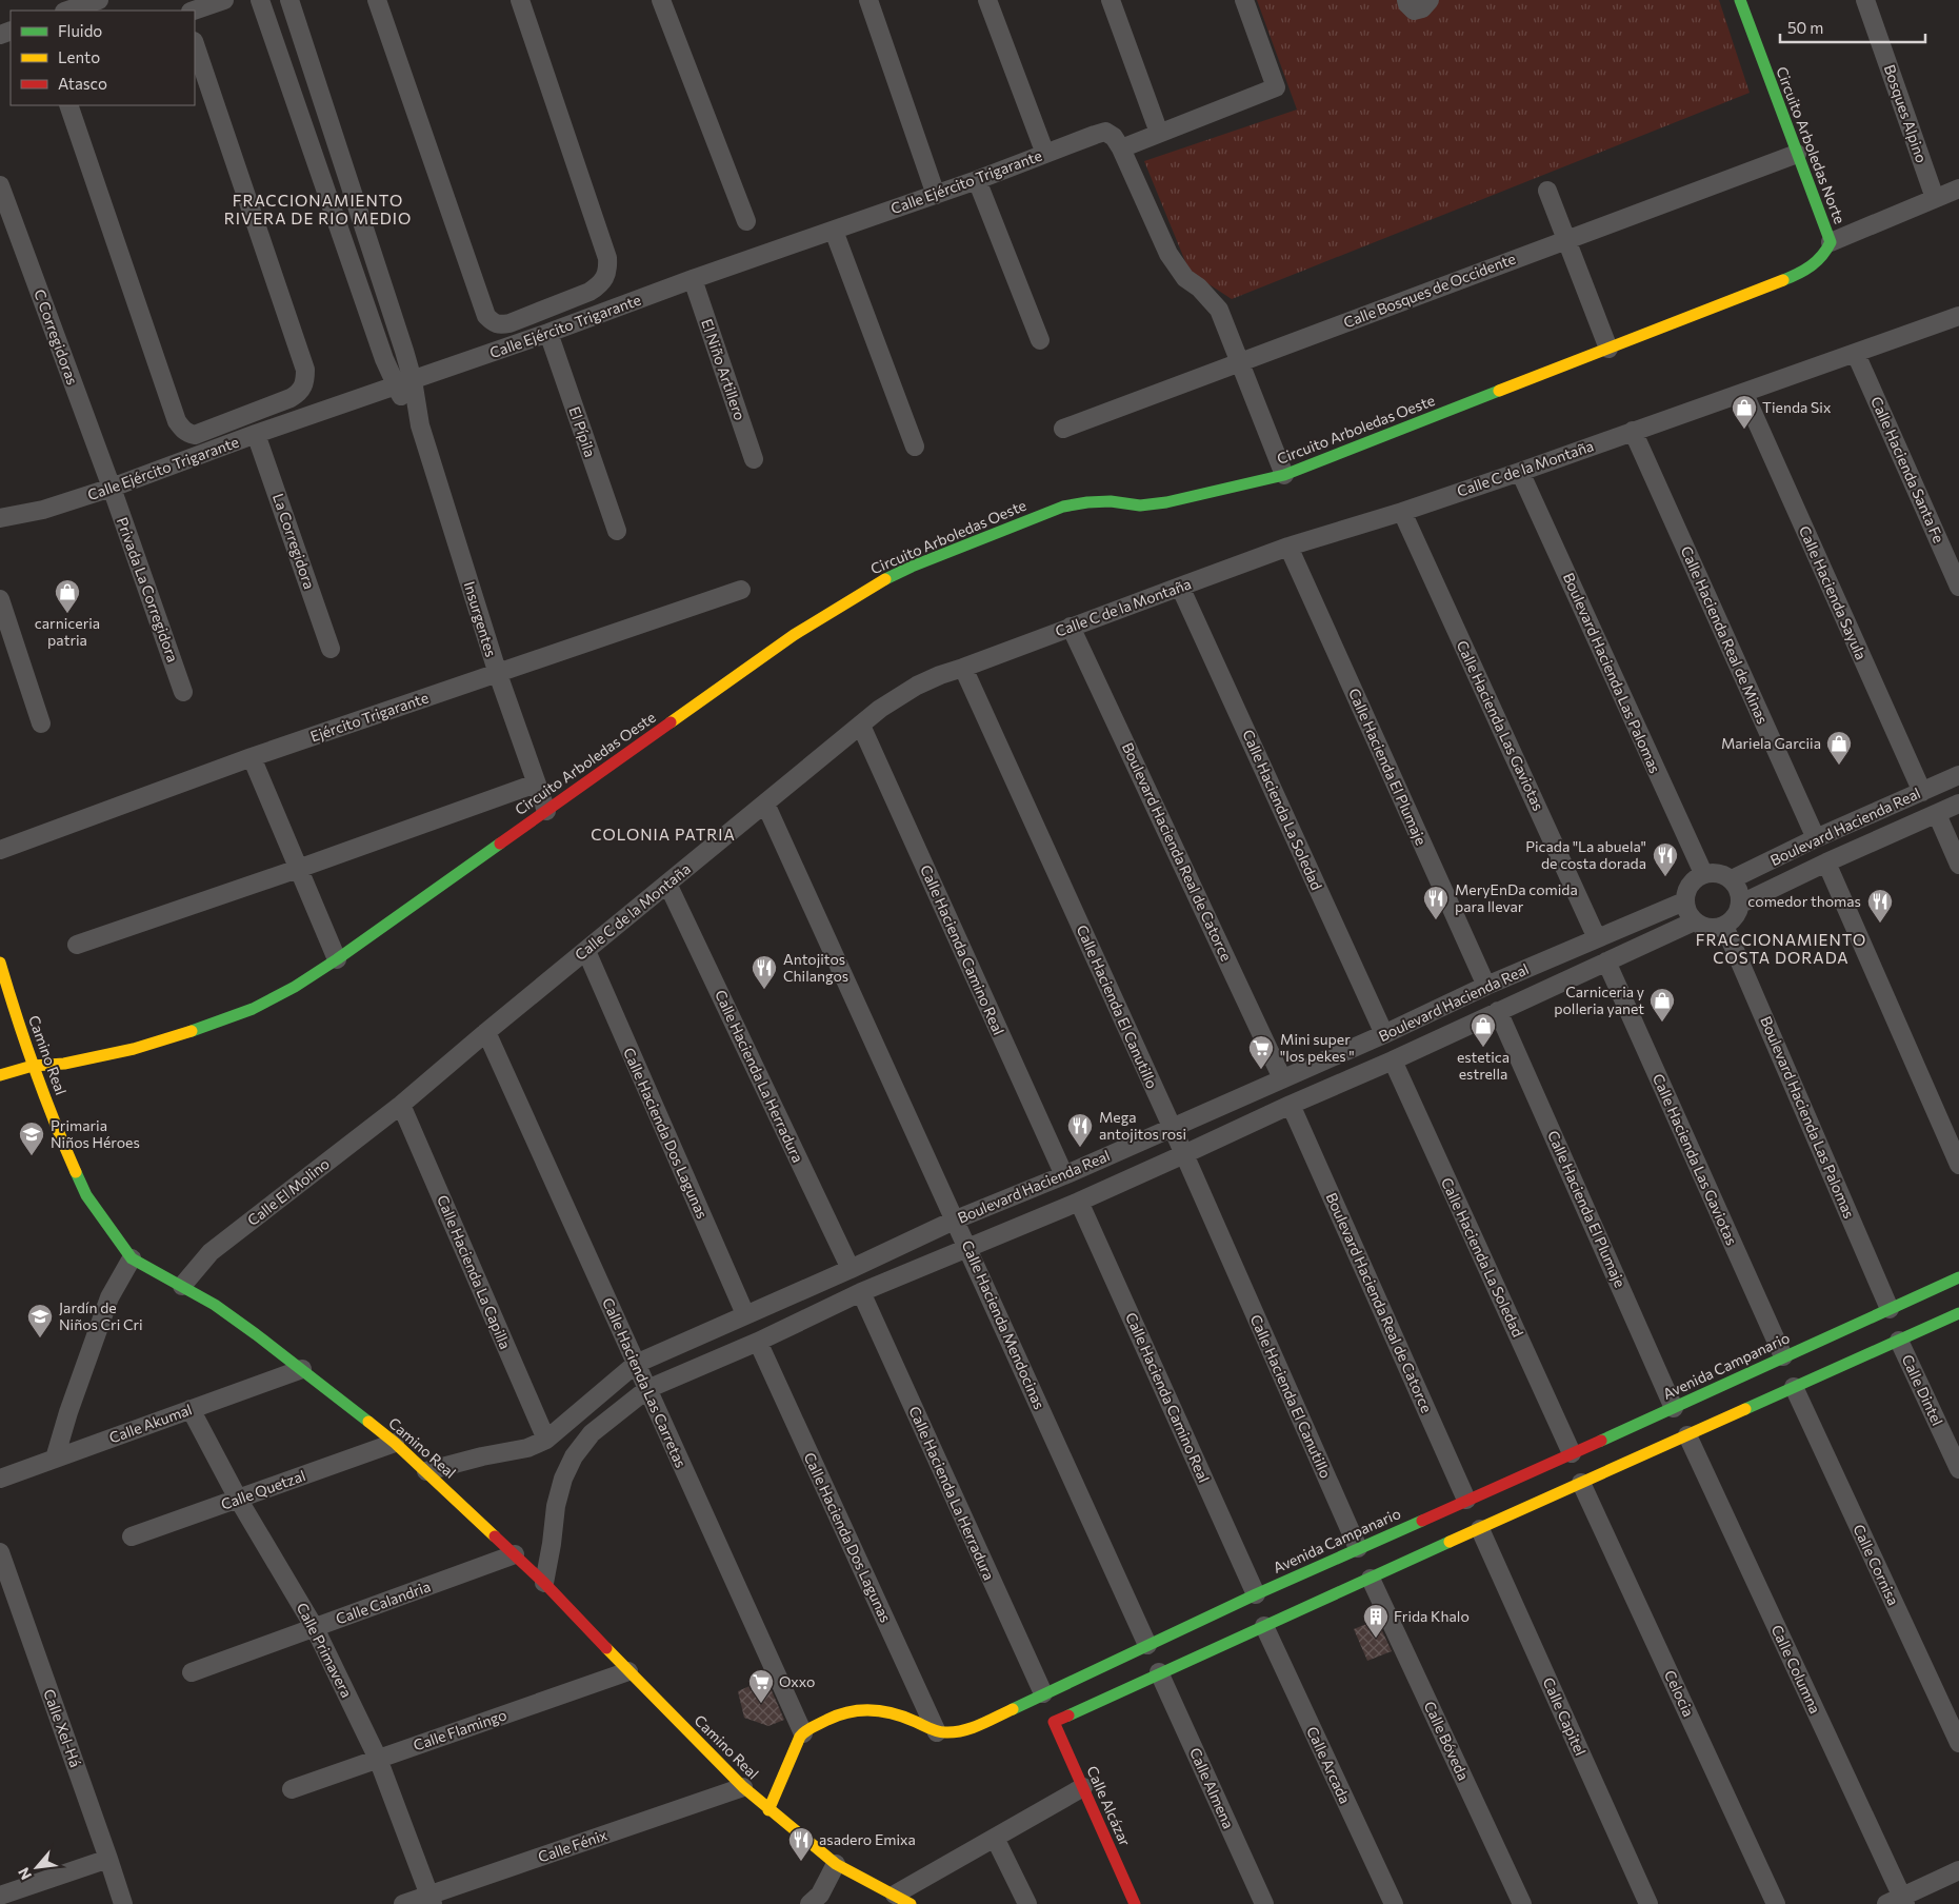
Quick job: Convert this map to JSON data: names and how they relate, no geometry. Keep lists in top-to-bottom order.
{
  "streets": {
    "street": [
      "Bosques Alpino",
      "Circuito Arboledas Norte",
      "Calle Ejército Trigarante",
      "Calle Bosques de Occidente",
      "C Corregidoras",
      "El Niño Artillero",
      "Circuito Arboledas Oeste",
      "El Pípila",
      "Calle C de la Montaña",
      "Calle Hacienda Santa Fe",
      "La Corregidora",
      "Privada La Corregidora",
      "Calle Hacienda Sayula",
      "Insurgentes",
      "Calle Hacienda Real de Minas",
      "Boulevard Hacienda Las Palomas",
      "Ejército Trigarante",
      "Calle Hacienda Las Gaviotas",
      "Calle Hacienda El Plumaje",
      "Calle Hacienda La Soledad",
      "Boulevard Hacienda Real",
      "Boulevard Hacienda Real de Catorce",
      "Calle Hacienda Camino Real",
      "Calle Hacienda El Canutillo",
      "Camino Real",
      "Calle Hacienda La Herradura",
      "Calle Hacienda Dos Lagunas",
      "Calle El Molino",
      "Calle Hacienda La Capilla",
      "Calle Hacienda Mendocinas",
      "Avenida Campanario",
      "Calle Hacienda Las Carretas",
      "Calle Dintel",
      "Calle Akumal",
      "Calle Quetzal",
      "Calle Cornisa",
      "Calle Calandria",
      "Calle Primavera",
      "Calle Columna",
      "Celocia",
      "Calle Capitel",
      "Calle Xel-Há",
      "Calle Flamingo",
      "Calle Bóveda",
      "Calle Arcada",
      "Calle Almena",
      "Calle Alcázar",
      "Calle Fénix"
    ]
  },
  "crossings": [
    ["Circuito Arboledas Norte", "Calle Bosques de Occidente"],
    ["Circuito Arboledas Norte", "Circuito Arboledas Oeste"],
    ["Calle Ejército Trigarante", "C Corregidoras"],
    ["Calle Ejército Trigarante", "El Niño Artillero"],
    ["Calle Ejército Trigarante", "El Pípila"],
    ["Calle Ejército Trigarante", "La Corregidora"],
    ["Calle Ejército Trigarante", "Privada La Corregidora"],
    ["Calle Ejército Trigarante", "Insurgentes"],
    ["C Corregidoras", "Privada La Corregidora"],
    ["Circuito Arboledas Oeste", "Insurgentes"],
    ["Circuito Arboledas Oeste", "Camino Real"],
    ["Calle C de la Montaña", "Calle Hacienda Santa Fe"],
    ["Calle C de la Montaña", "Calle Hacienda Sayula"],
    ["Calle C de la Montaña", "Calle Hacienda Real de Minas"],
    ["Calle C de la Montaña", "Boulevard Hacienda Las Palomas"],
    ["Calle C de la Montaña", "Calle Hacienda Las Gaviotas"],
    ["Calle C de la Montaña", "Calle Hacienda El Plumaje"],
    ["Calle C de la Montaña", "Calle Hacienda La Soledad"],
    ["Calle C de la Montaña", "Boulevard Hacienda Real de Catorce"],
    ["Calle C de la Montaña", "Calle Hacienda Camino Real"],
    ["Calle C de la Montaña", "Calle Hacienda El Canutillo"],
    ["Calle C de la Montaña", "Calle Hacienda La Herradura"],
    ["Calle C de la Montaña", "Calle Hacienda Dos Lagunas"],
    ["Calle C de la Montaña", "Calle El Molino"],
    ["Calle C de la Montaña", "Calle Hacienda La Capilla"],
    ["Calle C de la Montaña", "Calle Hacienda Mendocinas"],
    ["Calle C de la Montaña", "Calle Hacienda Las Carretas"],
    ["Calle Hacienda Sayula", "Boulevard Hacienda Real"],
    ["Insurgentes", "Ejército Trigarante"],
    ["Calle Hacienda Real de Minas", "Boulevard Hacienda Real"],
    ["Boulevard Hacienda Las Palomas", "Boulevard Hacienda Real"],
    ["Boulevard Hacienda Las Palomas", "Avenida Campanario"],
    ["Calle Hacienda Las Gaviotas", "Boulevard Hacienda Real"],
    ["Calle Hacienda Las Gaviotas", "Avenida Campanario"],
    ["Calle Hacienda El Plumaje", "Boulevard Hacienda Real"],
    ["Calle Hacienda El Plumaje", "Avenida Campanario"],
    ["Calle Hacienda La Soledad", "Boulevard Hacienda Real"],
    ["Calle Hacienda La Soledad", "Avenida Campanario"],
    ["Boulevard Hacienda Real", "Boulevard Hacienda Real de Catorce"],
    ["Boulevard Hacienda Real", "Calle Hacienda Camino Real"],
    ["Boulevard Hacienda Real", "Calle Hacienda El Canutillo"],
    ["Boulevard Hacienda Real", "Camino Real"],
    ["Boulevard Hacienda Real", "Calle Hacienda La Herradura"],
    ["Boulevard Hacienda Real", "Calle Hacienda Dos Lagunas"],
    ["Boulevard Hacienda Real", "Calle Hacienda La Capilla"],
    ["Boulevard Hacienda Real", "Calle Hacienda Mendocinas"],
    ["Boulevard Hacienda Real", "Calle Hacienda Las Carretas"],
    ["Boulevard Hacienda Real de Catorce", "Avenida Campanario"],
    ["Calle Hacienda Camino Real", "Avenida Campanario"],
    ["Calle Hacienda El Canutillo", "Avenida Campanario"],
    ["Camino Real", "Calle El Molino"],
    ["Camino Real", "Calle Akumal"],
    ["Camino Real", "Calle Quetzal"],
    ["Camino Real", "Calle Calandria"],
    ["Camino Real", "Calle Flamingo"],
    ["Camino Real", "Calle Fénix"],
    ["Calle Hacienda La Herradura", "Avenida Campanario"],
    ["Calle Hacienda Dos Lagunas", "Avenida Campanario"],
    ["Calle El Molino", "Calle Hacienda La Capilla"],
    ["Calle Hacienda Mendocinas", "Avenida Campanario"],
    ["Avenida Campanario", "Calle Hacienda Las Carretas"],
    ["Calle Akumal", "Calle Primavera"],
    ["Calle Quetzal", "Calle Primavera"],
    ["Calle Calandria", "Calle Primavera"],
    ["Calle Primavera", "Calle Flamingo"],
    ["Calle Primavera", "Calle Fénix"],
    ["Calle Almena", "Calle Alcázar"]
  ],
  "districts": ["FRACCIONAMIENTO RIVERA DE RIO MEDIO", "COLONIA PATRIA", "FRACCIONAMIENTO COSTA DORADA"],
  "places": {
    "shop": [
      "Tienda Six",
      "carniceria patria",
      "Mariela Garciia",
      "Carniceria y polleria yanet",
      "estetica estrella"
    ],
    "restaurant": [
      "Picada \"La abuela\" de costa dorada",
      "MeryEnDa comida para llevar",
      "comedor thomas",
      "Antojitos Chilangos",
      "Mega antojitos rosi",
      "asadero Emixa"
    ],
    "supermarket": ["Mini super \"los pekes \"", "Oxxo"],
    "school or university": ["Primaria Niños Héroes", "Jardín de Niños Cri Cri"],
    "building": ["Frida Khalo"]
  },
  "legend": ["Fluido", "Lento", "Atasco"],
  "scale_bar": "50 m",
  "north": "bottom left"
}
